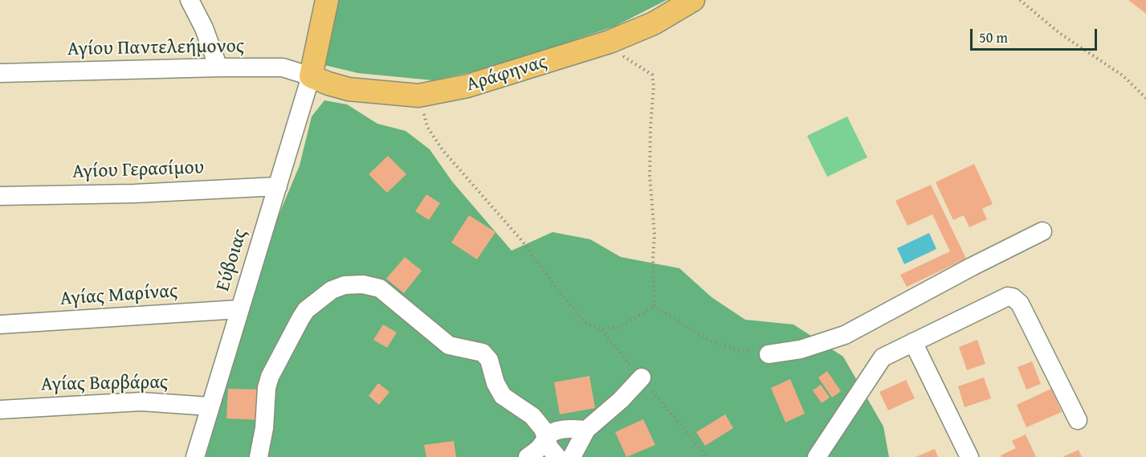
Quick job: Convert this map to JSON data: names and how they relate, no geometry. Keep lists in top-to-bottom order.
{
  "streets": {
    "main road": ["Αράφηνας"],
    "street": [
      "Αγίου Παντελεήμονος",
      "Αγίου Γερασίμου",
      "Εύβοιας",
      "Αγίας Μαρίνας",
      "Αγίας Βαρβάρας"
    ]
  },
  "crossings": [
    ["Αγίου Παντελεήμονος", "Αράφηνας"],
    ["Αγίου Παντελεήμονος", "Εύβοιας"],
    ["Αράφηνας", "Εύβοιας"],
    ["Αγίου Γερασίμου", "Εύβοιας"],
    ["Εύβοιας", "Αγίας Μαρίνας"],
    ["Εύβοιας", "Αγίας Βαρβάρας"]
  ],
  "scale_bar": "50 m"
}
